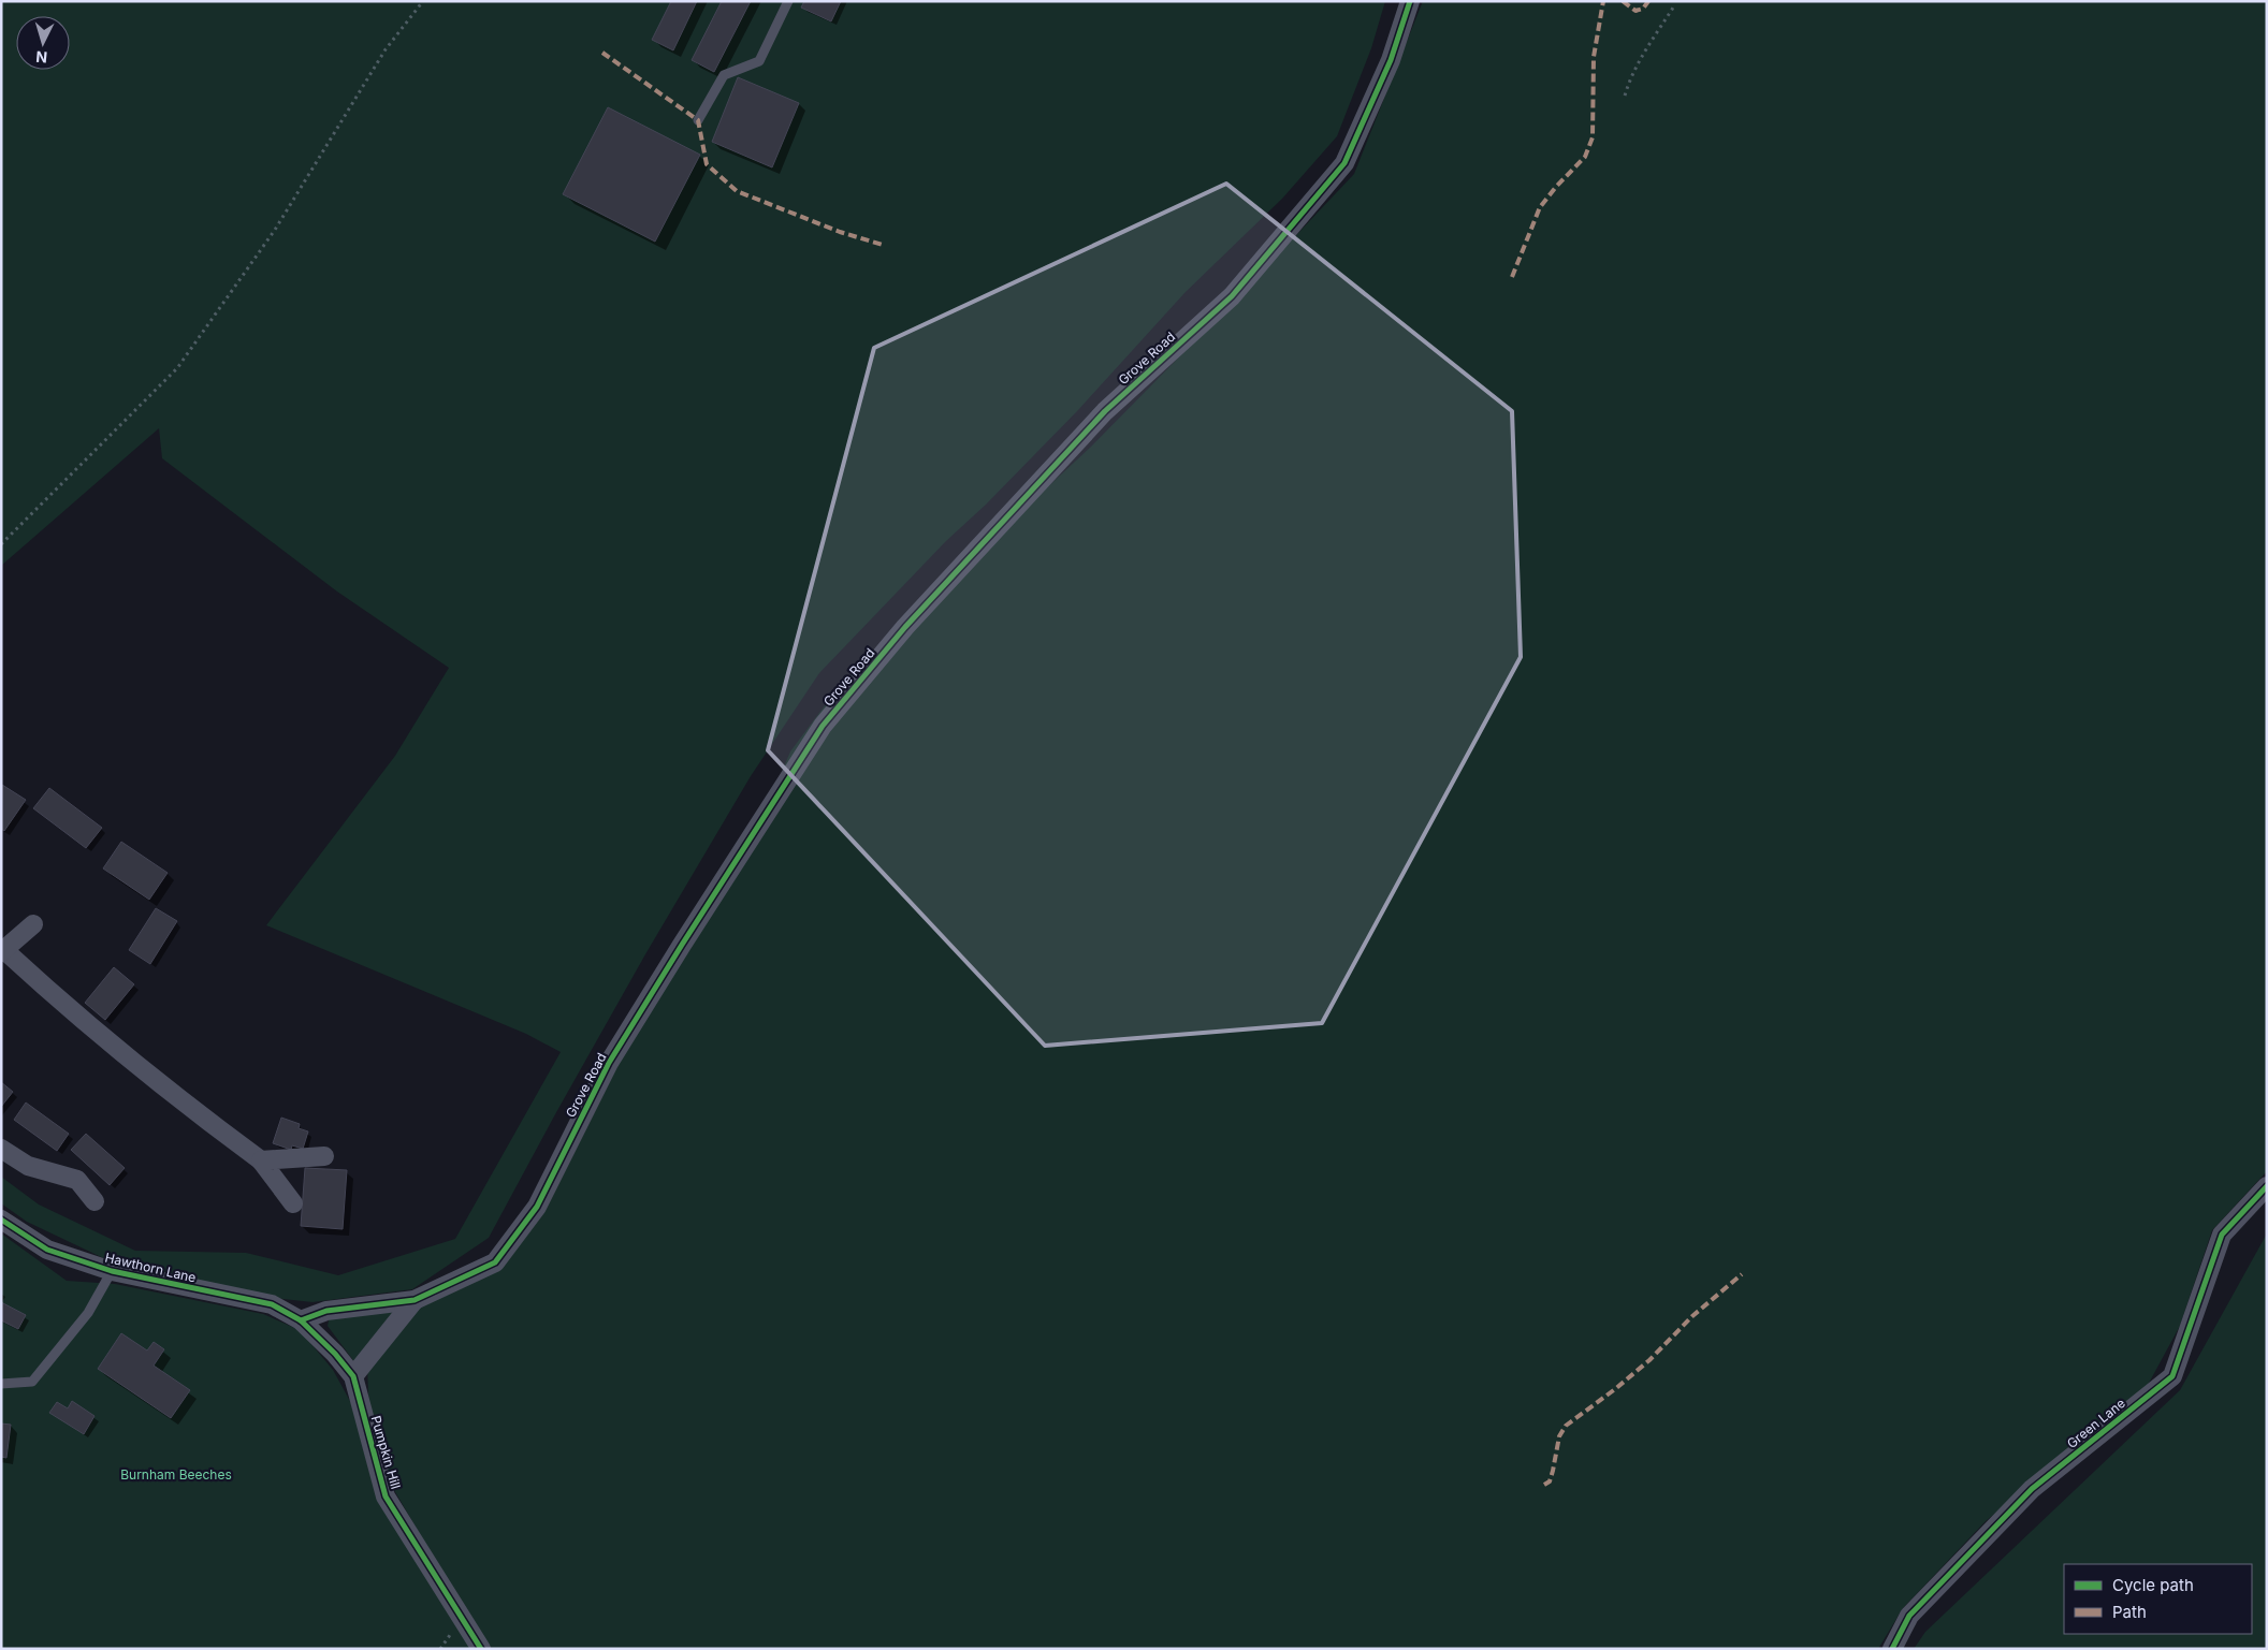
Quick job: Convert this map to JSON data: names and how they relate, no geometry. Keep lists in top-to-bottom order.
{
  "streets": {
    "street": [
      "Grove Road",
      "Hawthorn Lane",
      "Green Lane",
      "Pumpkin Hill"
    ]
  },
  "crossings": [
    ["Grove Road", "Hawthorn Lane"],
    ["Grove Road", "Pumpkin Hill"],
    ["Hawthorn Lane", "Pumpkin Hill"]
  ],
  "parks": ["Burnham Beeches"],
  "legend": ["Cycle path", "Path"],
  "north": "bottom"
}
